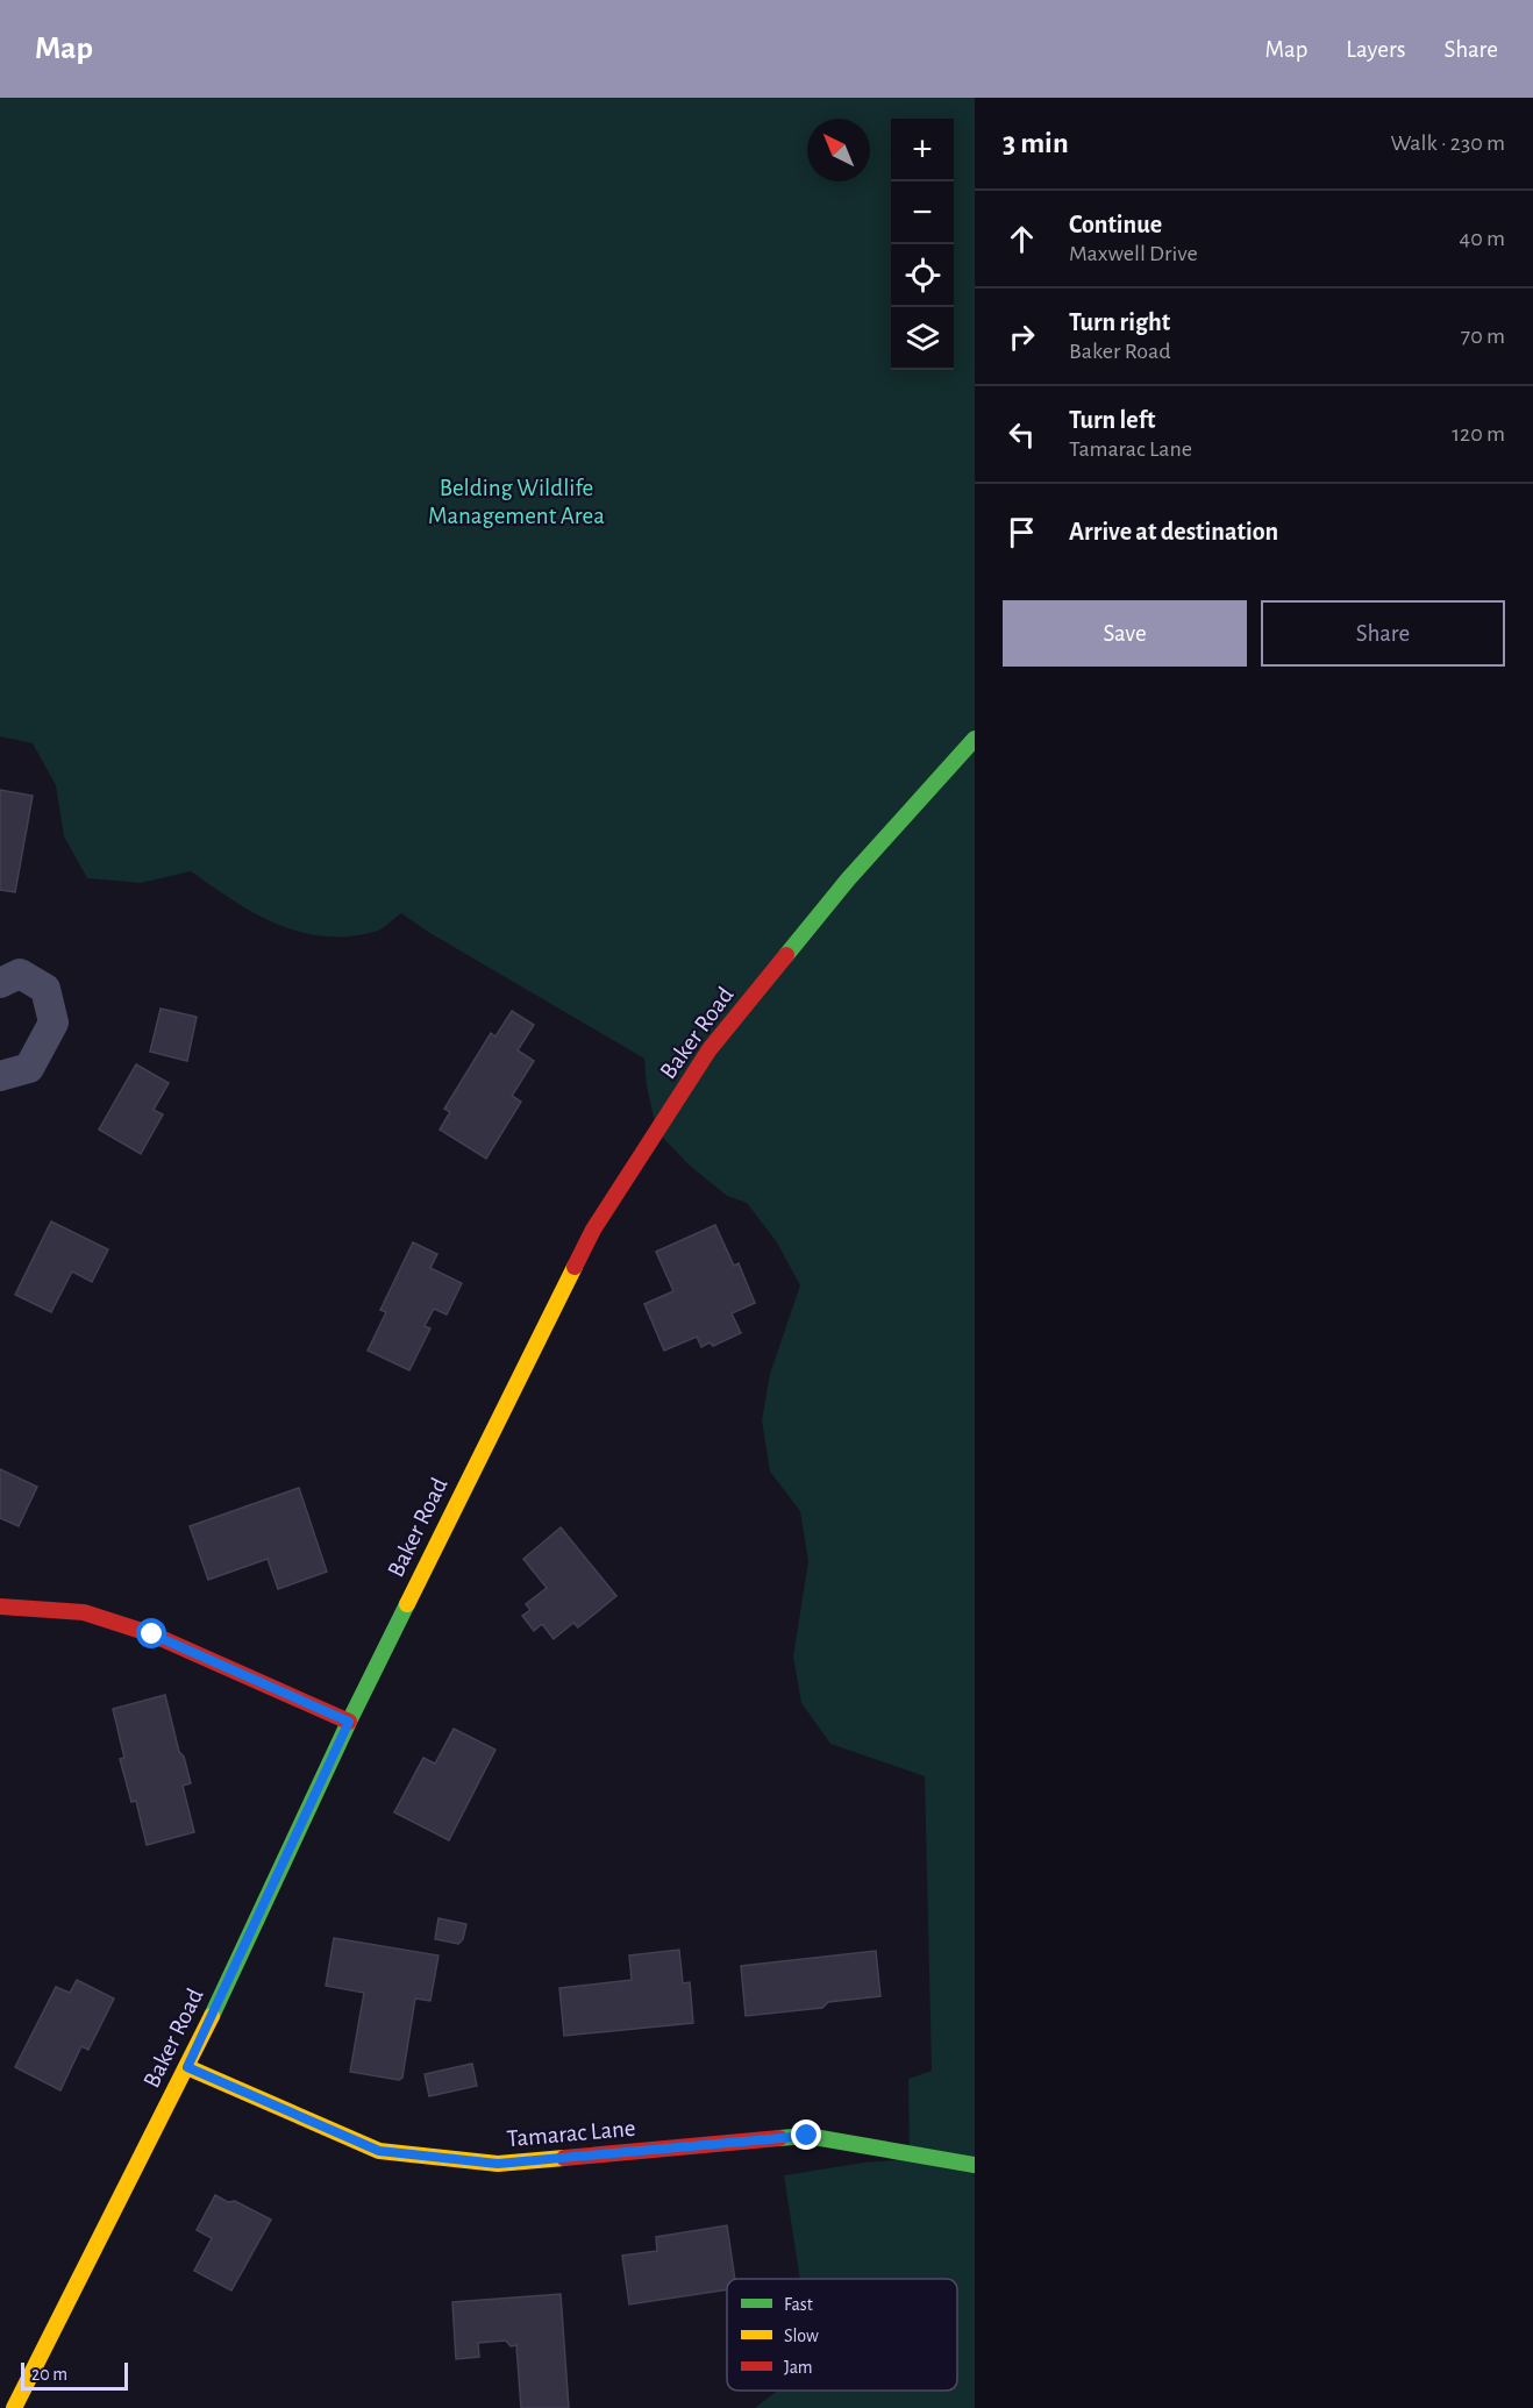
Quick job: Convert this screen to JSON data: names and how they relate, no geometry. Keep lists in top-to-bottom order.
{
  "streets": {
    "street": ["Baker Road", "Tamarac Lane"]
  },
  "crossings": [
    ["Baker Road", "Tamarac Lane"]
  ],
  "parks": ["Belding Wildlife Management Area"],
  "legend": ["Fast", "Slow", "Jam"],
  "scale_bar": "20 m",
  "north": "top left",
  "page": {
    "header": "Map",
    "nav": ["Map", "Layers", "Share"],
    "heading": ["3 min", "Walk · 230 m"],
    "map_buttons": ["+", "−"],
    "list": [
      ["Continue", "Maxwell Drive", "40 m"],
      ["Turn right", "Baker Road", "70 m"],
      ["Turn left", "Tamarac Lane", "120 m"],
      "Arrive at destination"
    ],
    "buttons": ["Save", "Share"],
    "scale": "20 m"
  }
}
